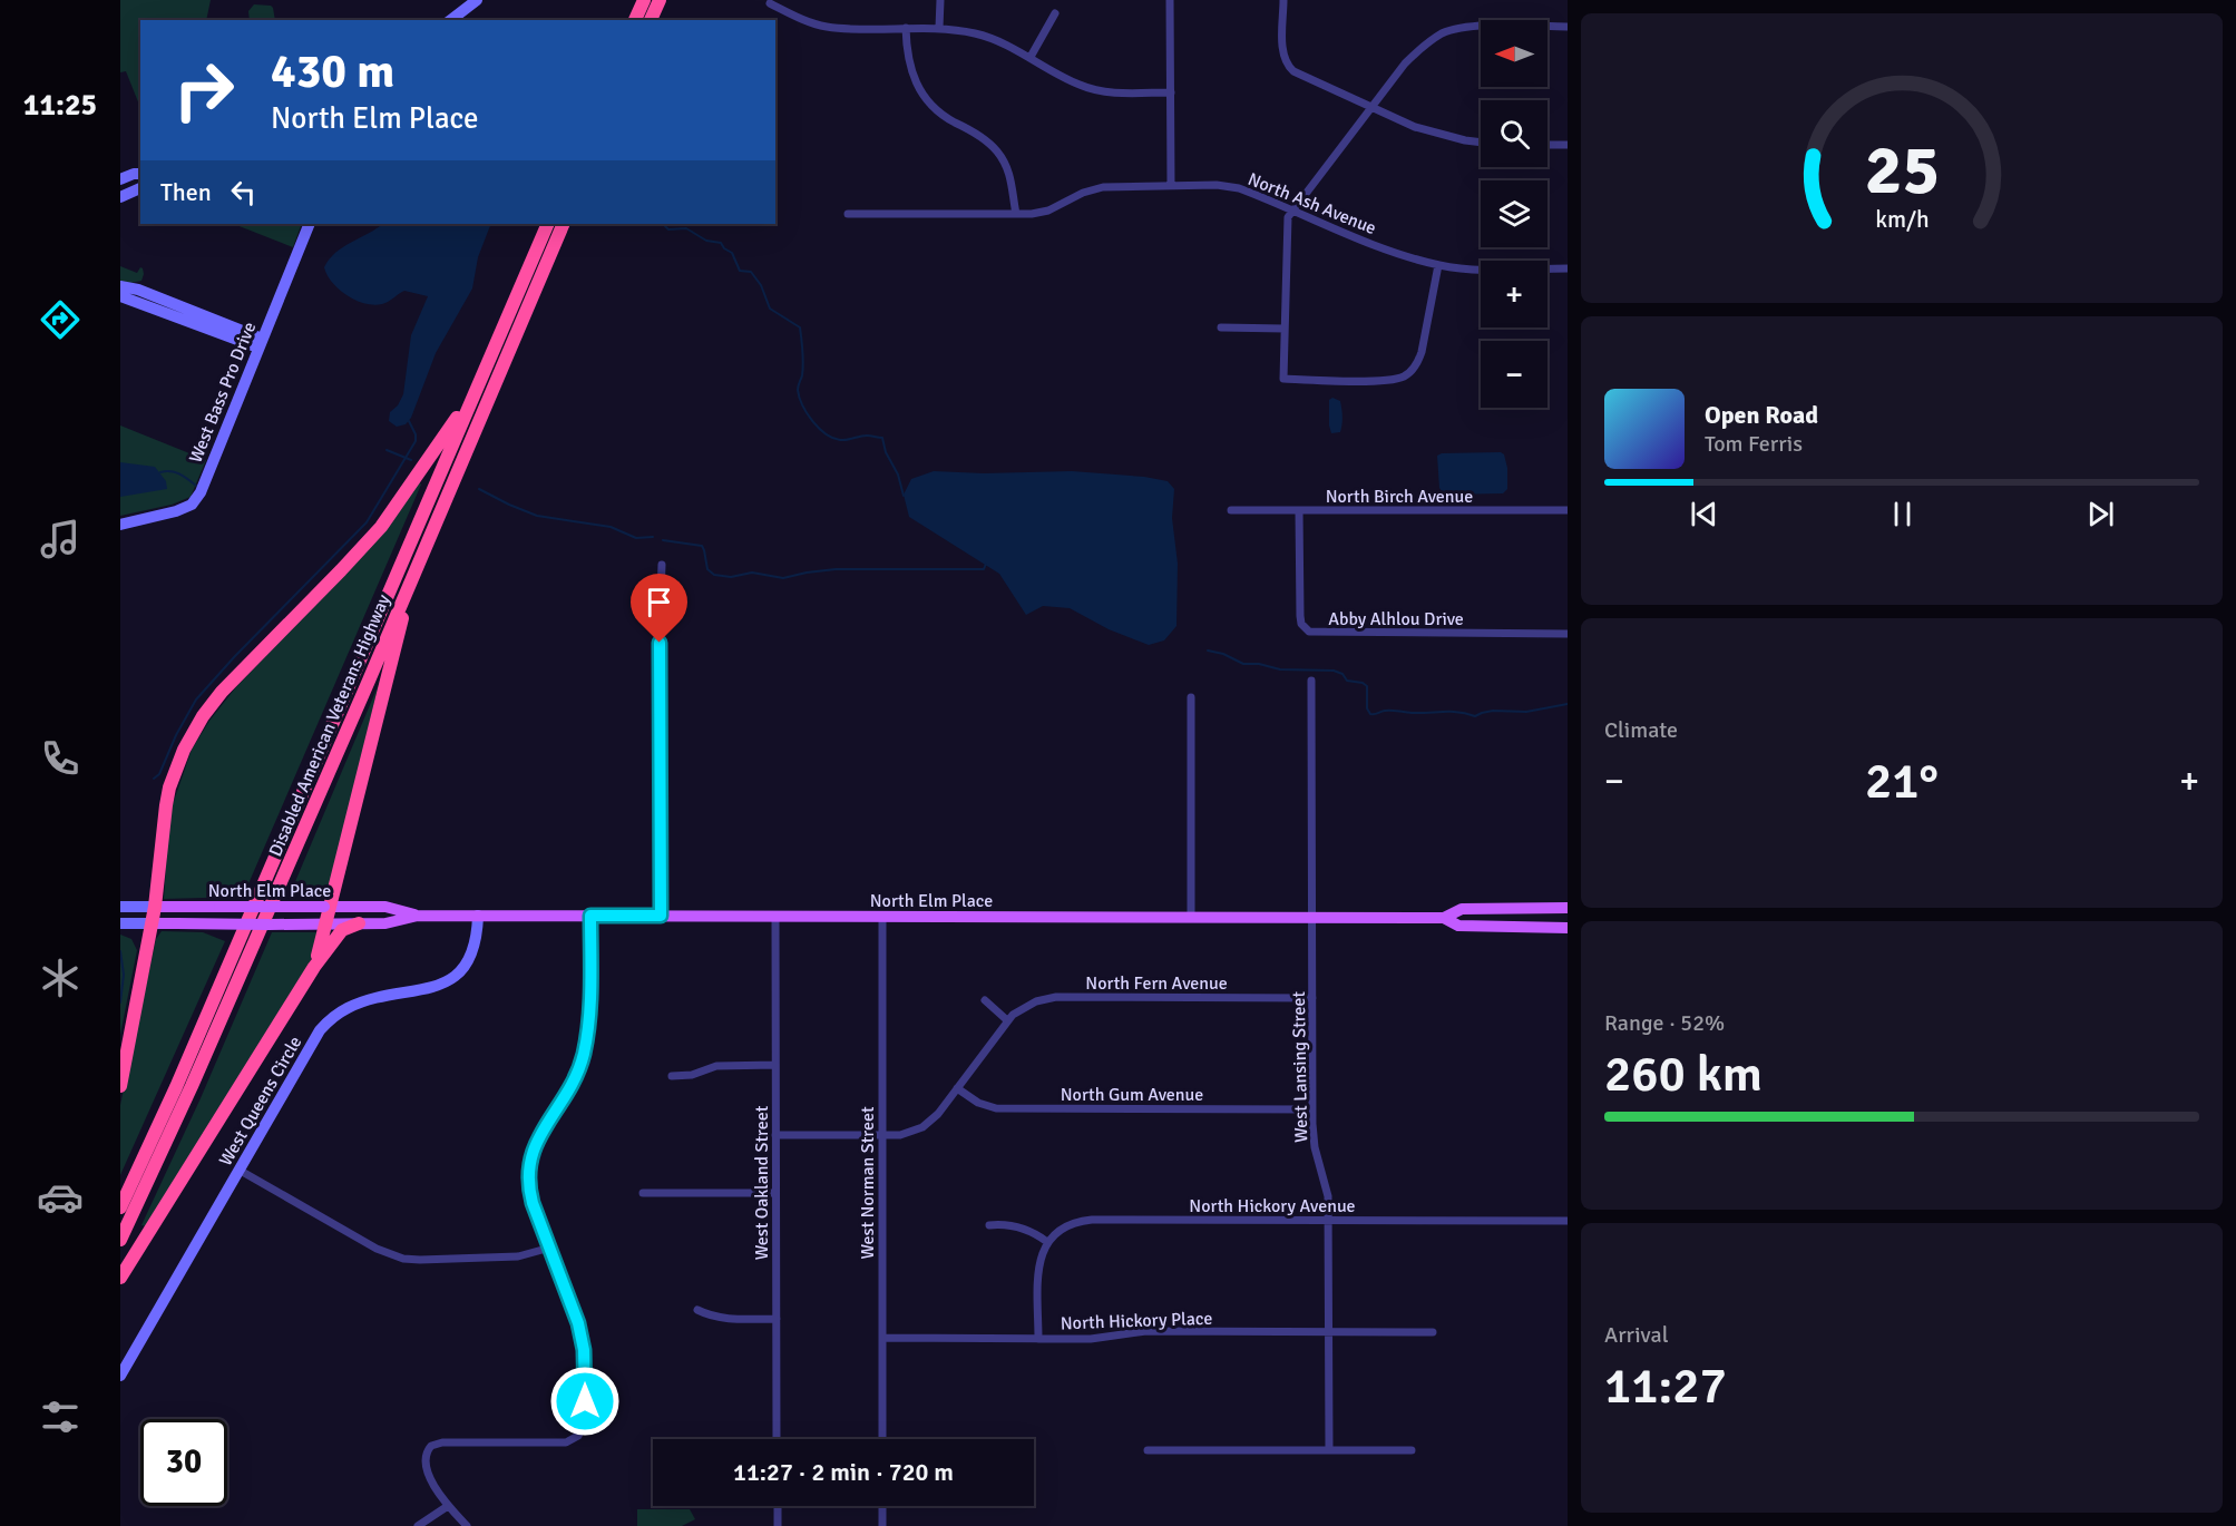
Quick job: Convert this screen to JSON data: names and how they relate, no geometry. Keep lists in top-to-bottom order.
{
  "streets": {
    "highway": ["Disabled American Veterans Highway"],
    "main road": ["North Elm Place"],
    "street": [
      "North Ash Avenue",
      "West Bass Pro Drive",
      "North Birch Avenue",
      "Abby Alhlou Drive",
      "North Fern Avenue",
      "West Lansing Street",
      "North Gum Avenue",
      "West Queens Circle",
      "West Oakland Street",
      "West Norman Street",
      "North Hickory Avenue",
      "North Hickory Place"
    ]
  },
  "crossings": [
    ["North Birch Avenue", "Abby Alhlou Drive"],
    ["North Elm Place", "West Lansing Street"],
    ["North Elm Place", "West Queens Circle"],
    ["North Elm Place", "West Oakland Street"],
    ["North Elm Place", "West Norman Street"],
    ["North Fern Avenue", "West Lansing Street"],
    ["North Fern Avenue", "North Gum Avenue"],
    ["North Fern Avenue", "West Oakland Street"],
    ["North Fern Avenue", "West Norman Street"],
    ["West Lansing Street", "North Gum Avenue"],
    ["West Lansing Street", "North Hickory Avenue"],
    ["West Lansing Street", "North Hickory Place"],
    ["West Norman Street", "North Hickory Place"]
  ],
  "north": "left",
  "page": {
    "tabs": "11:25",
    "map_buttons": ["+", "−"],
    "turn": ["430 m", "North Elm Place"],
    "then": "Then",
    "song": ["Open Road", "Tom Ferris"],
    "tile": [
      "Climate",
      ["Range · 52%", "260 km"],
      ["Arrival", "11:27"]
    ],
    "heat": ["−", "21°", "+"],
    "limit": "30",
    "trip": "11:27 · 2 min · 720 m",
    "gauge": ["25", "km/h"]
  }
}
